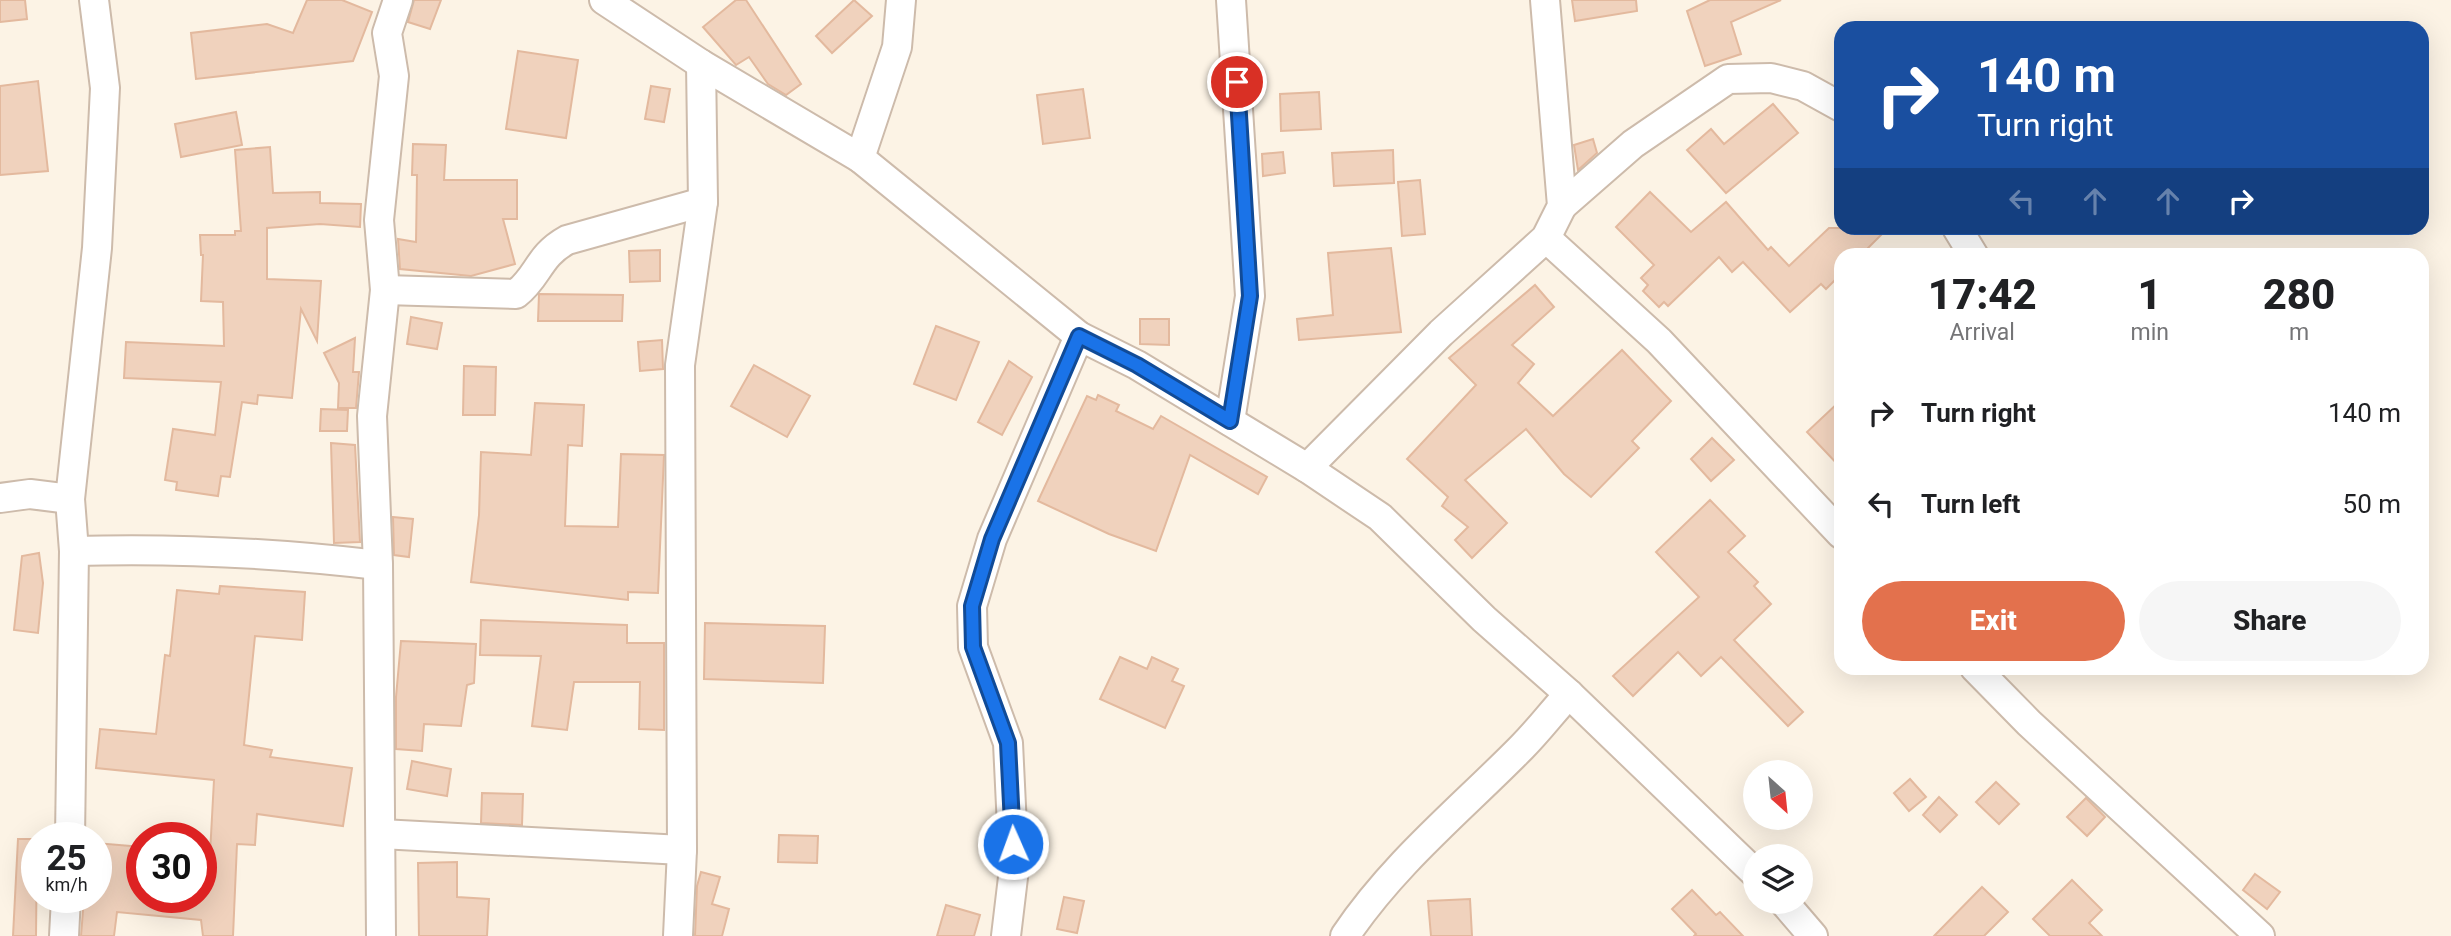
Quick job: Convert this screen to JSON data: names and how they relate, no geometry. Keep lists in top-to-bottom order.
{
  "north": "bottom right",
  "page": {
    "turn": ["140 m", "Turn right"],
    "eta": [
      "17:42",
      "Arrival",
      "1",
      "min",
      "280",
      "m"
    ],
    "list": [
      {
        "name": "Turn right",
        "value": "140 m"
      },
      {
        "name": "Turn left",
        "value": "50 m"
      }
    ],
    "buttons": ["Exit", "Share"],
    "speed": "25 km/h",
    "limit": "30"
  }
}
